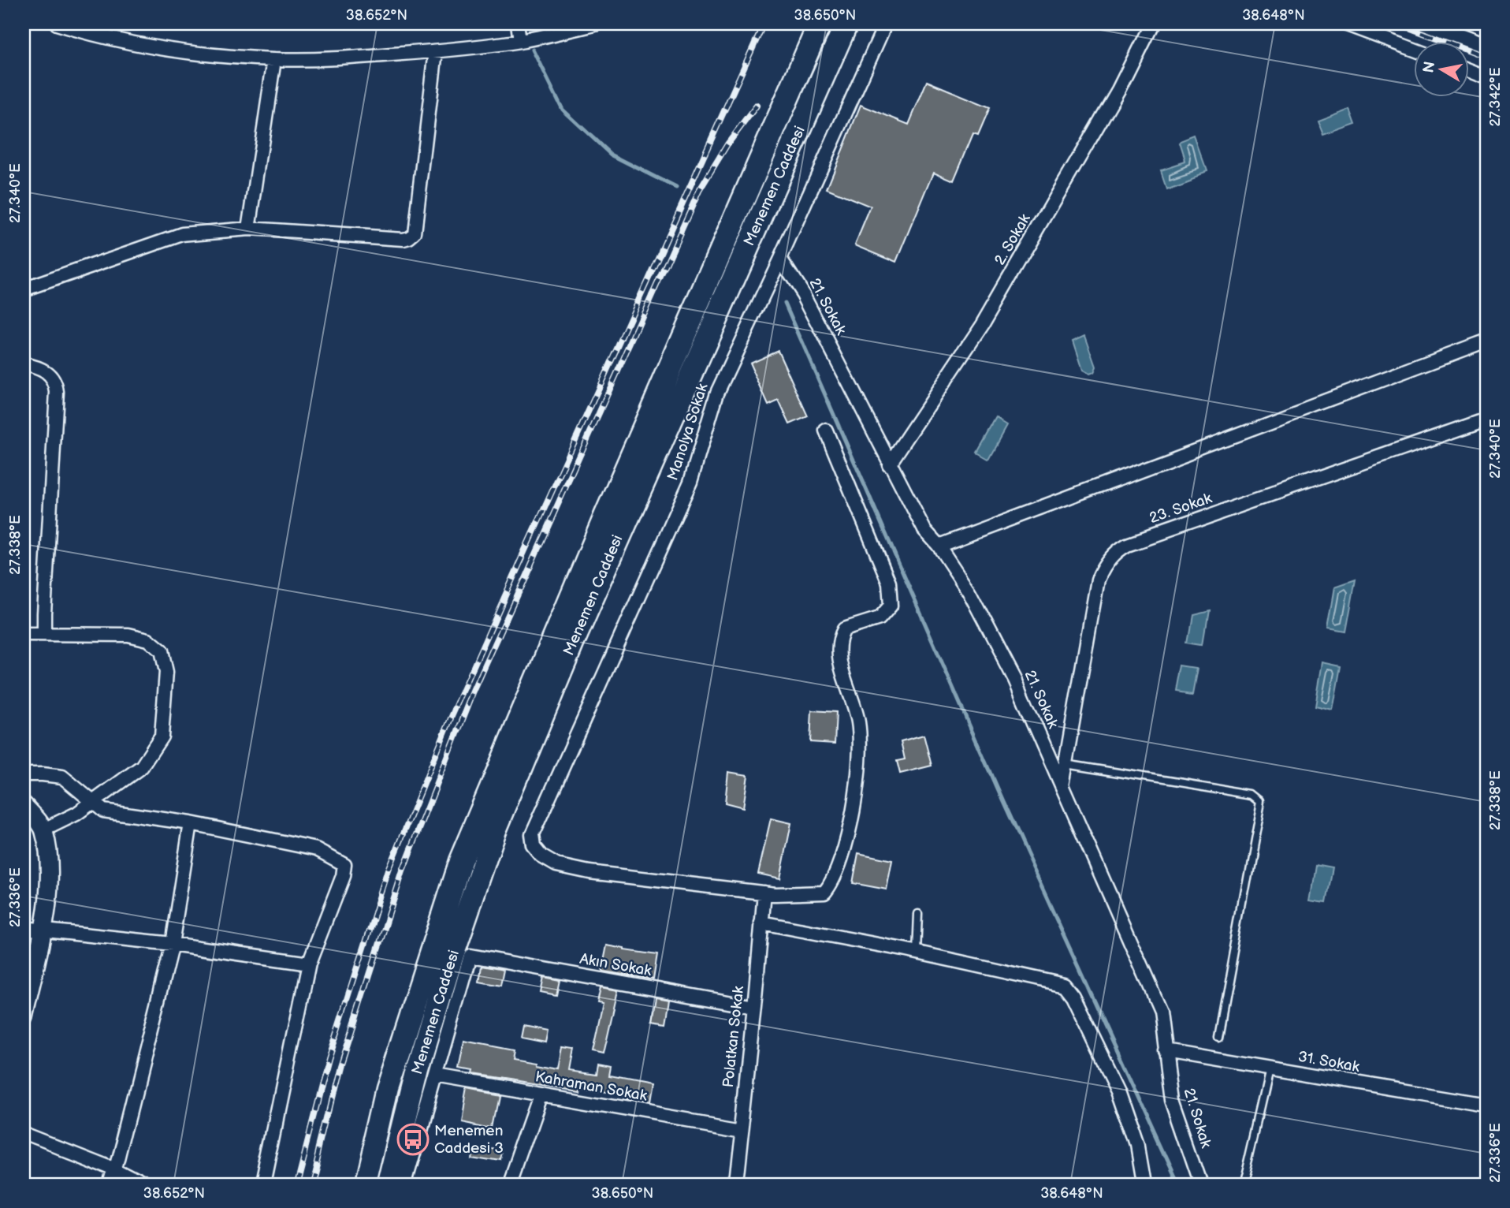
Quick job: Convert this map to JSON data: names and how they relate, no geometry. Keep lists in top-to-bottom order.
{
  "streets": {
    "highway": ["Menemen Caddesi"],
    "street": [
      "2. Sokak",
      "21. Sokak",
      "Manolya Sokak",
      "23. Sokak",
      "Akın Sokak",
      "Polatkan Sokak",
      "31. Sokak",
      "Kahraman Sokak"
    ]
  },
  "crossings": [
    ["2. Sokak", "21. Sokak"],
    ["21. Sokak", "Manolya Sokak"],
    ["21. Sokak", "23. Sokak"],
    ["21. Sokak", "31. Sokak"],
    ["Manolya Sokak", "Polatkan Sokak"],
    ["Akın Sokak", "Polatkan Sokak"],
    ["Akın Sokak", "Kahraman Sokak"],
    ["Polatkan Sokak", "Kahraman Sokak"]
  ],
  "places": {
    "bus stop": ["Menemen Caddesi 3"]
  },
  "north": "left",
  "coordinates": [
    "38.652°N",
    "38.650°N",
    "38.648°N",
    "27.342°E",
    "27.340°E",
    "27.338°E",
    "27.336°E"
  ]
}
